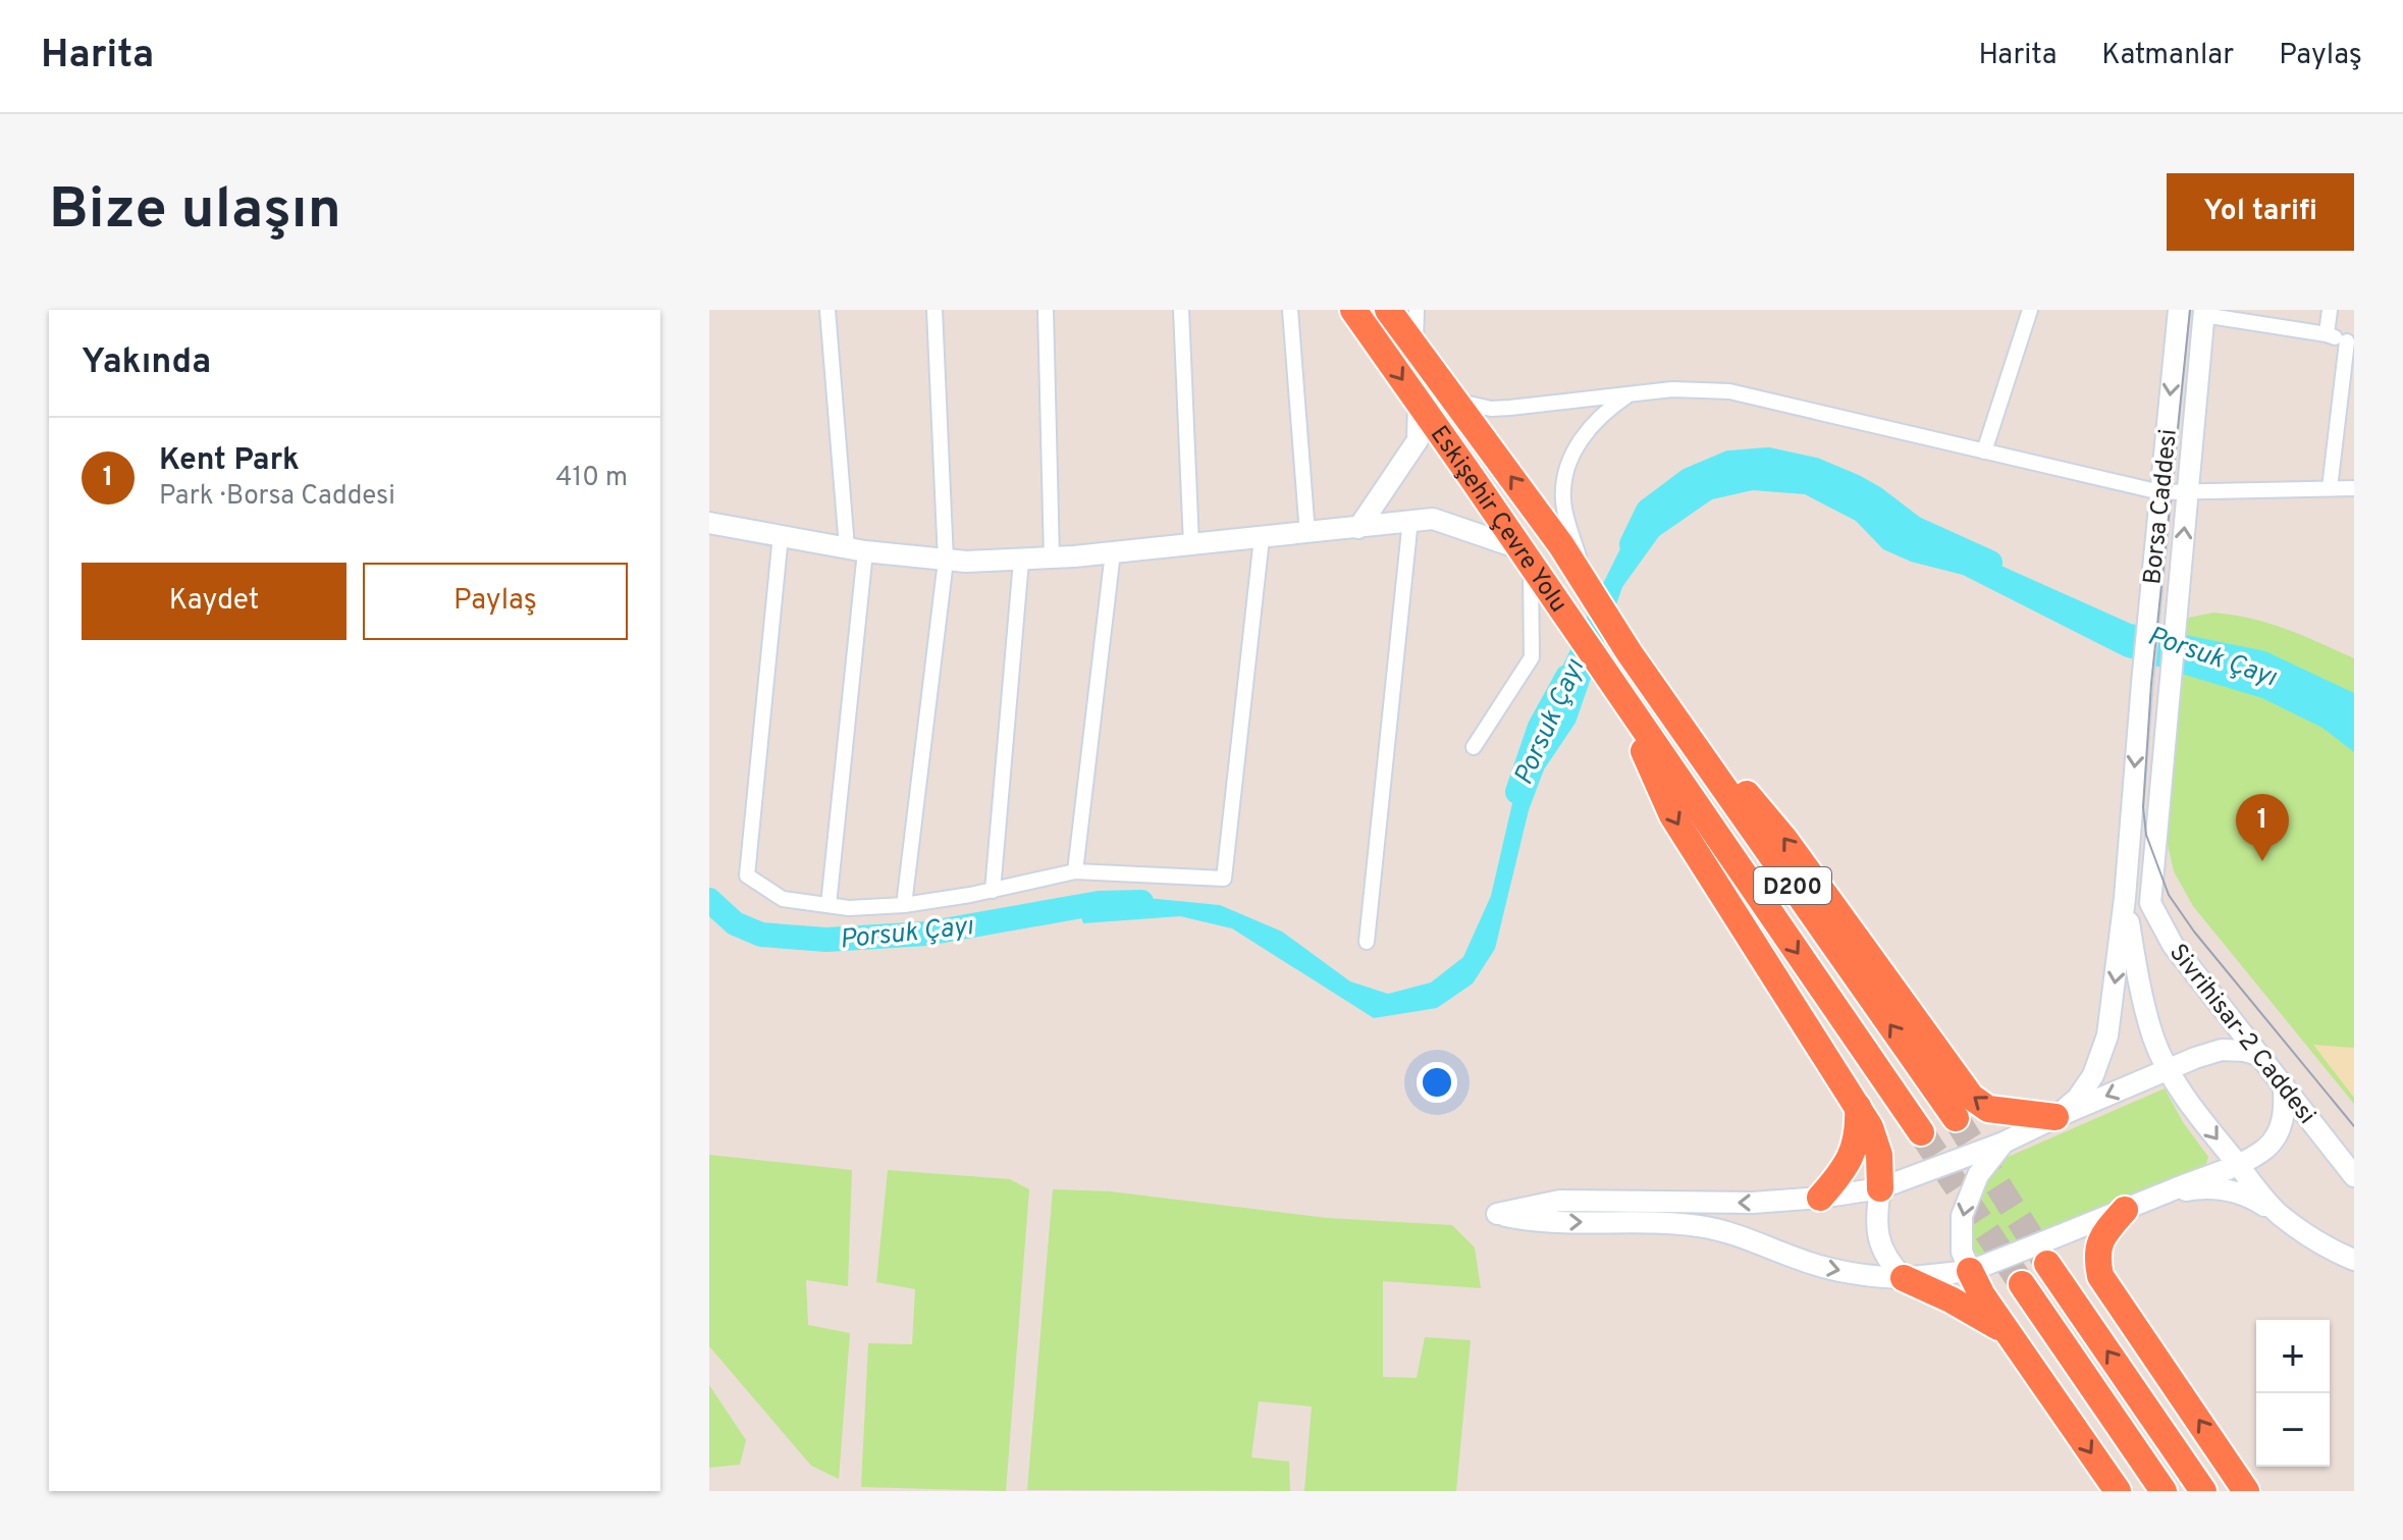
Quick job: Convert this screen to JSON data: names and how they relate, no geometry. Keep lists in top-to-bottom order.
{
  "streets": {
    "highway": ["Eskişehir Çevre Yolu", "D200"],
    "main road": ["Borsa Caddesi", "Sivrihisar-2 Caddesi"]
  },
  "crossings": [
    ["Borsa Caddesi", "Sivrihisar-2 Caddesi"]
  ],
  "water": ["Porsuk Çayı"],
  "page": {
    "header": "Harita",
    "nav": ["Harita", "Katmanlar", "Paylaş"],
    "buttons": [
      "Yol tarifi",
      ["Kaydet", "Paylaş"]
    ],
    "title": "Bize ulaşın",
    "heading": "Yakında",
    "list": [
      {
        "mark": "1",
        "name": "Kent Park",
        "note": "Park · Borsa Caddesi",
        "value": "410 m"
      }
    ],
    "pins": "1",
    "map_buttons": ["+", "−"]
  }
}
